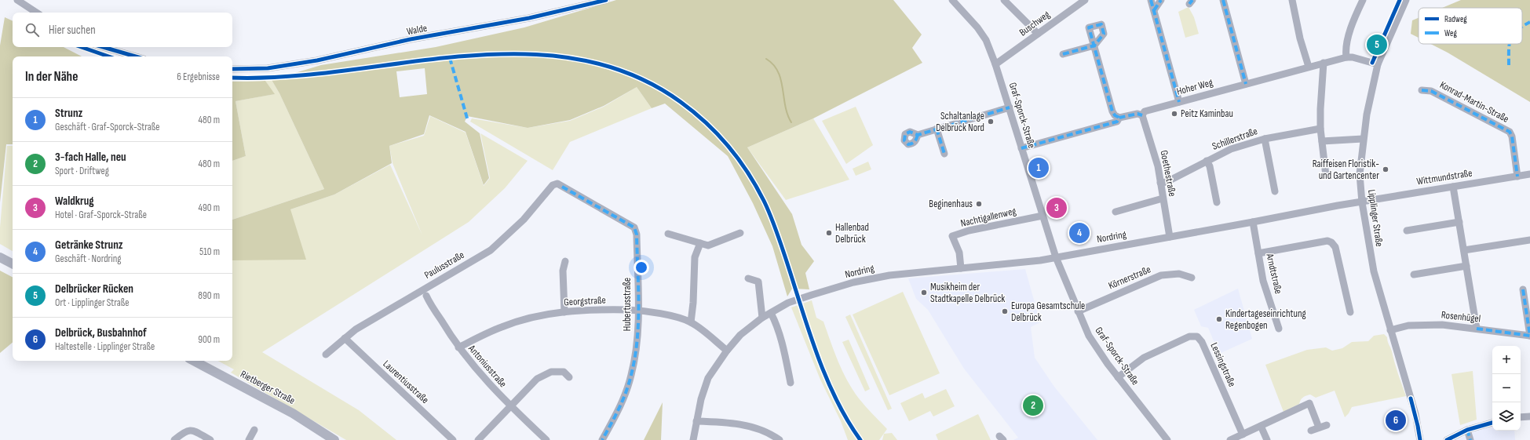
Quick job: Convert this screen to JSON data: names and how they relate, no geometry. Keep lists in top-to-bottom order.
{
  "streets": {
    "main road": ["Rietberger Straße"],
    "street": [
      "Buschweg",
      "Walde",
      "Hoher Weg",
      "Konrad-Martin-Straße",
      "Graf-Sporck-Straße",
      "Schillerstraße",
      "Goethestraße",
      "Wittmundstraße",
      "Nachtigallenweg",
      "Lipplinger Straße",
      "Nordring",
      "Paulusstraße",
      "Arndtstraße",
      "Körnerstraße",
      "Georgstraße",
      "Hubertusstraße",
      "Rosenhügel",
      "Lessingstraße",
      "Antoniusstraße",
      "Laurentiusstraße"
    ]
  },
  "crossings": [
    ["Buschweg", "Graf-Sporck-Straße"],
    ["Hoher Weg", "Graf-Sporck-Straße"],
    ["Hoher Weg", "Goethestraße"],
    ["Hoher Weg", "Lipplinger Straße"],
    ["Konrad-Martin-Straße", "Wittmundstraße"],
    ["Graf-Sporck-Straße", "Nachtigallenweg"],
    ["Graf-Sporck-Straße", "Nordring"],
    ["Graf-Sporck-Straße", "Körnerstraße"],
    ["Graf-Sporck-Straße", "Lessingstraße"],
    ["Schillerstraße", "Goethestraße"],
    ["Goethestraße", "Nordring"],
    ["Wittmundstraße", "Lipplinger Straße"],
    ["Wittmundstraße", "Nordring"],
    ["Nachtigallenweg", "Nordring"],
    ["Lipplinger Straße", "Nordring"],
    ["Lipplinger Straße", "Rosenhügel"],
    ["Nordring", "Arndtstraße"],
    ["Paulusstraße", "Hubertusstraße"],
    ["Paulusstraße", "Laurentiusstraße"],
    ["Georgstraße", "Hubertusstraße"],
    ["Georgstraße", "Antoniusstraße"]
  ],
  "places": [
    "Peitz Kaminbau",
    "Schaltanlage Delbrück Nord",
    "Raiffeisen Floristik- und Gartencenter",
    "Beginenhaus",
    "Hallenbad Delbrück",
    "Musikheim der Stadtkapelle Delbrück",
    "Europa Gesamtschule Delbrück",
    "Kindertageseinrichtung Regenbogen"
  ],
  "legend": ["Radweg", "Weg"],
  "page": {
    "search": "Hier suchen",
    "pins": [
      "5",
      "1",
      "3",
      "4",
      "2",
      "6"
    ],
    "heading": ["In der Nähe", "6 Ergebnisse"],
    "list": [
      {
        "mark": "1",
        "name": "Strunz",
        "note": "Geschäft · Graf-Sporck-Straße",
        "value": "480 m"
      },
      {
        "mark": "2",
        "name": "3-fach Halle, neu",
        "note": "Sport · Driftweg",
        "value": "480 m"
      },
      {
        "mark": "3",
        "name": "Waldkrug",
        "note": "Hotel · Graf-Sporck-Straße",
        "value": "490 m"
      },
      {
        "mark": "4",
        "name": "Getränke Strunz",
        "note": "Geschäft · Nordring",
        "value": "510 m"
      },
      {
        "mark": "5",
        "name": "Delbrücker Rücken",
        "note": "Ort · Lipplinger Straße",
        "value": "890 m"
      },
      {
        "mark": "6",
        "name": "Delbrück, Busbahnhof",
        "note": "Haltestelle · Lipplinger Straße",
        "value": "900 m"
      }
    ],
    "map_buttons": ["+", "−"]
  }
}
